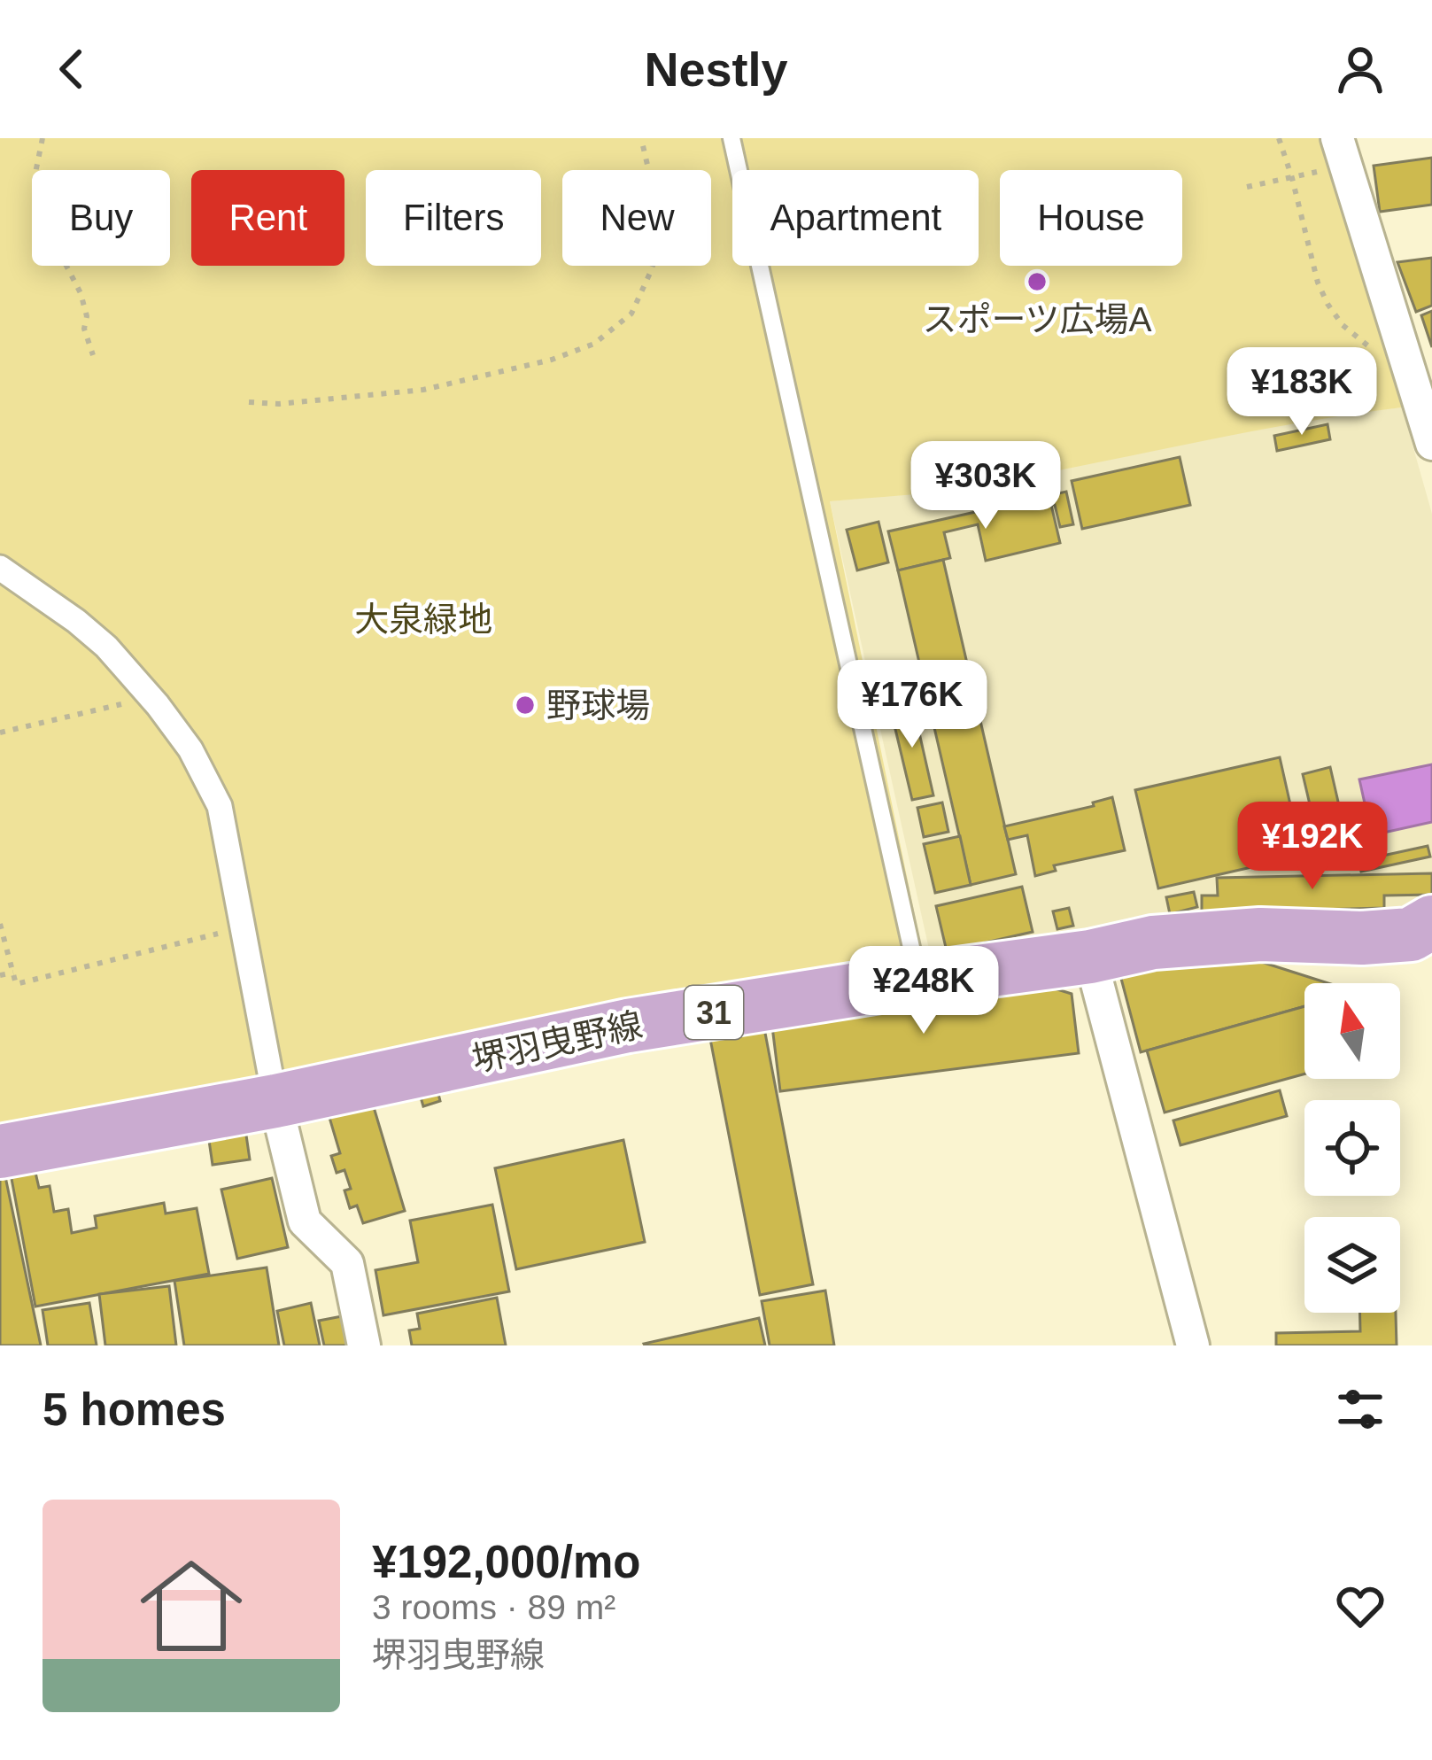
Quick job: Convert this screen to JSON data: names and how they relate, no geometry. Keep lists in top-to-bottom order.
{
  "streets": {
    "main road": ["31", "堺羽曳野線"]
  },
  "parks": ["大泉緑地"],
  "places": ["スポーツ広場A", "野球場"],
  "north": "top",
  "page": {
    "header": "Nestly",
    "chip": [
      "Buy",
      "Rent",
      "Filters",
      "New",
      "Apartment",
      "House"
    ],
    "price": [
      "¥183K",
      "¥303K",
      "¥176K",
      "¥192K",
      "¥248K"
    ],
    "heading": "5 homes",
    "list": [
      {
        "name": "¥192,000/mo",
        "note": "3 rooms · 89 m² · 堺羽曳野線"
      }
    ]
  }
}
